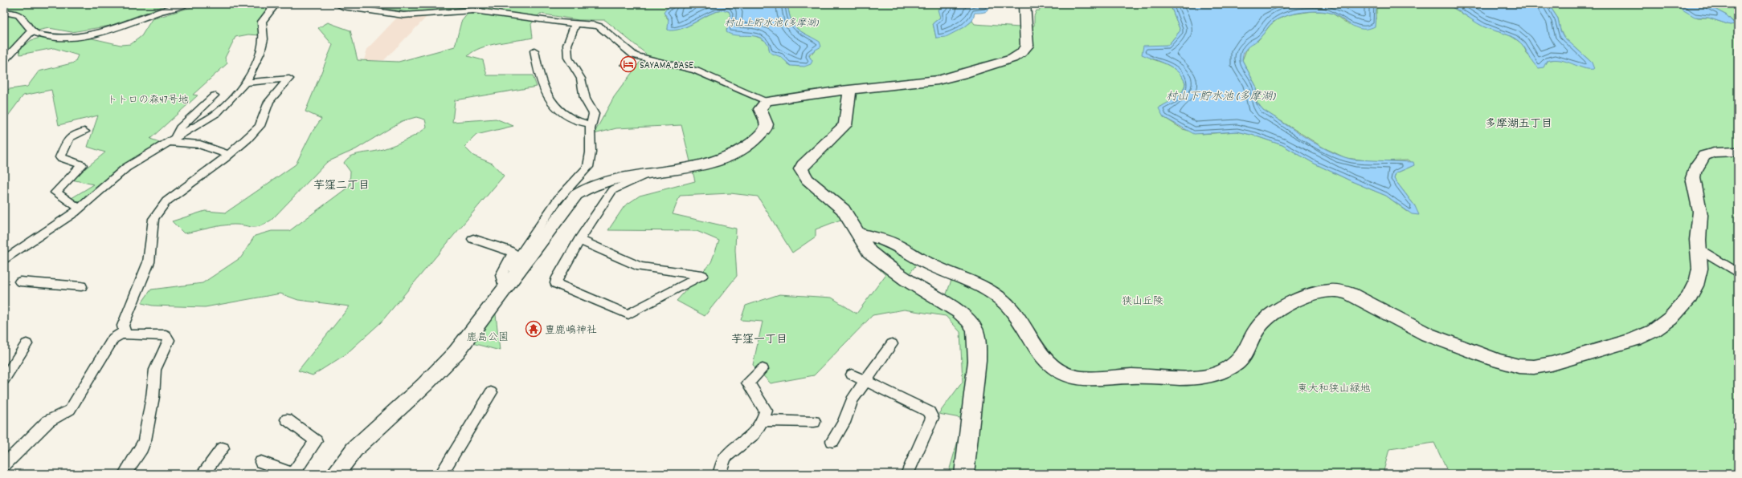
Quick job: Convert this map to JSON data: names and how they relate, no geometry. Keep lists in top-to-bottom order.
{
  "districts": ["多摩湖五丁目", "芋窪二丁目", "芋窪一丁目"],
  "water": ["村山上貯水池 (多摩湖)", "村山下貯水池 (多摩湖)"],
  "parks": [
    "トトロの森47号地",
    "狭山丘陵",
    "鹿島公園",
    "東大和狭山緑地"
  ],
  "places": {
    "hotel": ["SAYAMA BASE"],
    "temple": ["豊鹿嶋神社"]
  }
}
